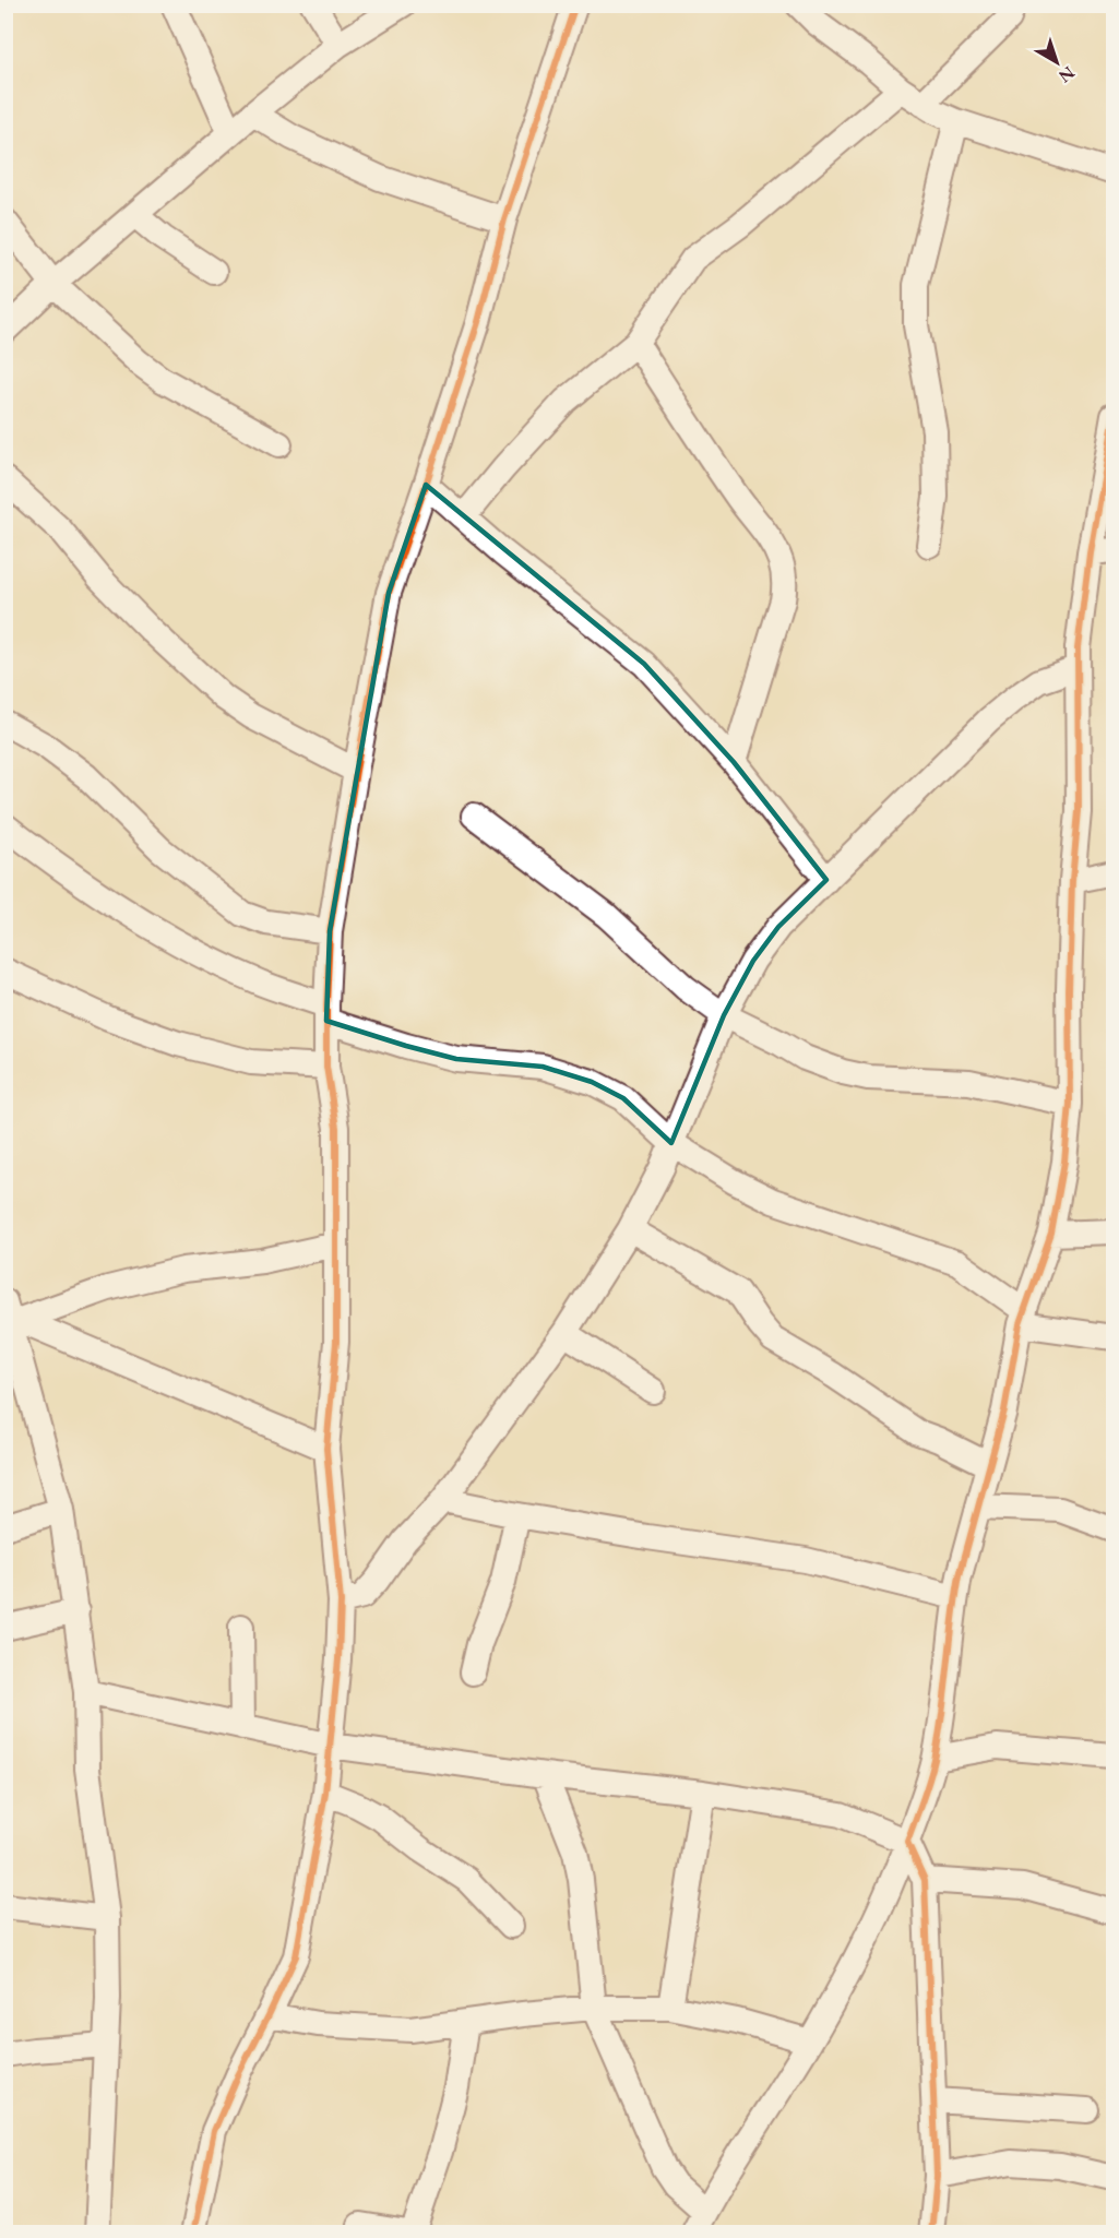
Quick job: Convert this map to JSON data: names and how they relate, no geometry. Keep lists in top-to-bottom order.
{
  "north": "bottom right"
}
